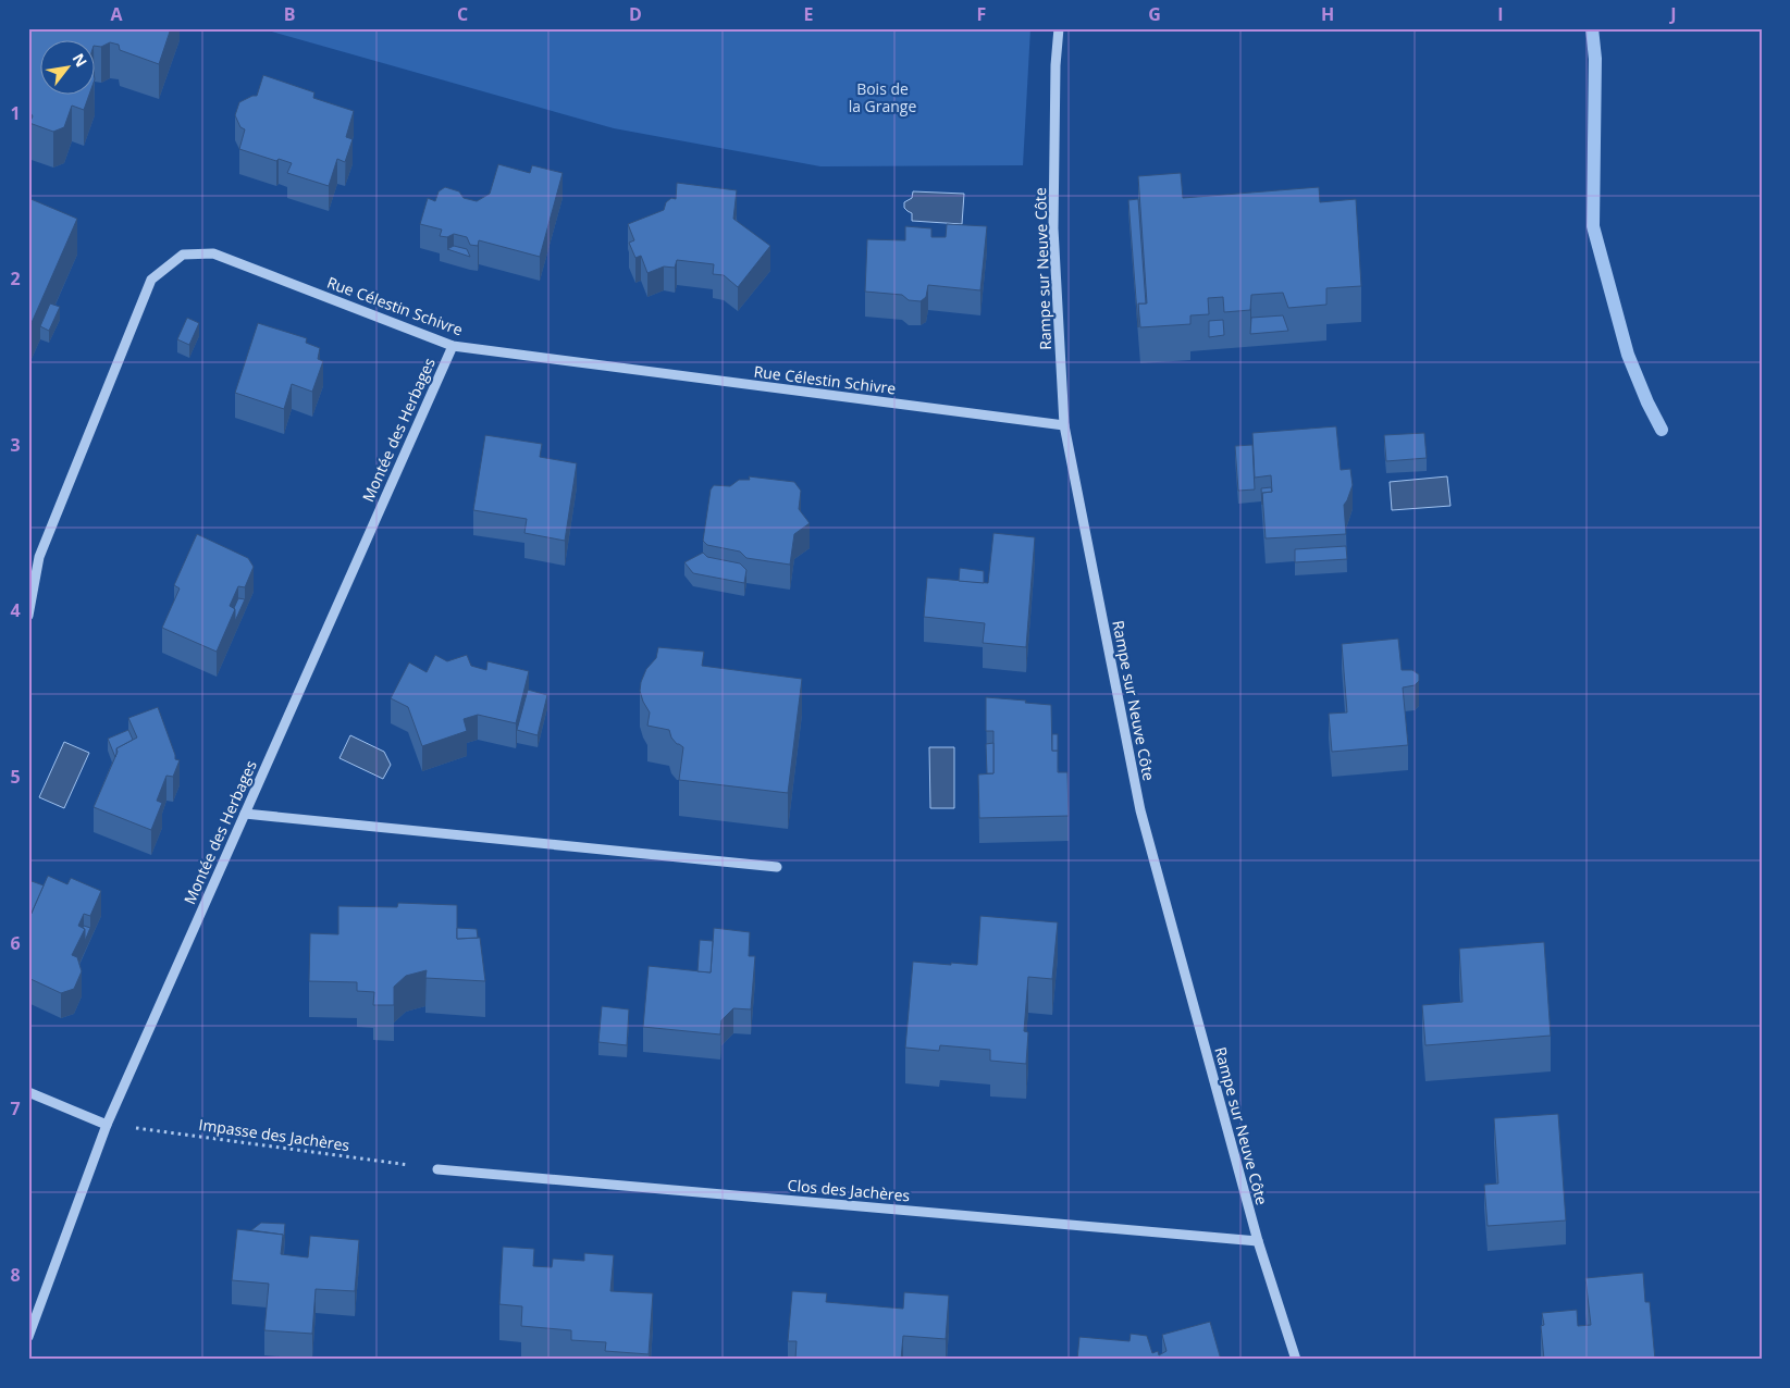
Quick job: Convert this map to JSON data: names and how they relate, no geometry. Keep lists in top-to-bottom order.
{
  "streets": {
    "street": [
      "Rampe sur Neuve Côte",
      "Rue Célestin Schivre",
      "Montée des Herbages",
      "Clos des Jachères"
    ],
    "path": ["Impasse des Jachères"]
  },
  "crossings": [
    ["Rampe sur Neuve Côte", "Rue Célestin Schivre"],
    ["Rampe sur Neuve Côte", "Clos des Jachères"],
    ["Rue Célestin Schivre", "Montée des Herbages"],
    ["Montée des Herbages", "Impasse des Jachères"],
    ["Impasse des Jachères", "Clos des Jachères"]
  ],
  "parks": ["Bois de la Grange"],
  "north": "top right",
  "grid": {
    "columns": [
      "A",
      "B",
      "C",
      "D",
      "E",
      "F",
      "G",
      "H",
      "I",
      "J"
    ],
    "rows": [
      "1",
      "2",
      "3",
      "4",
      "5",
      "6",
      "7",
      "8"
    ]
  }
}
